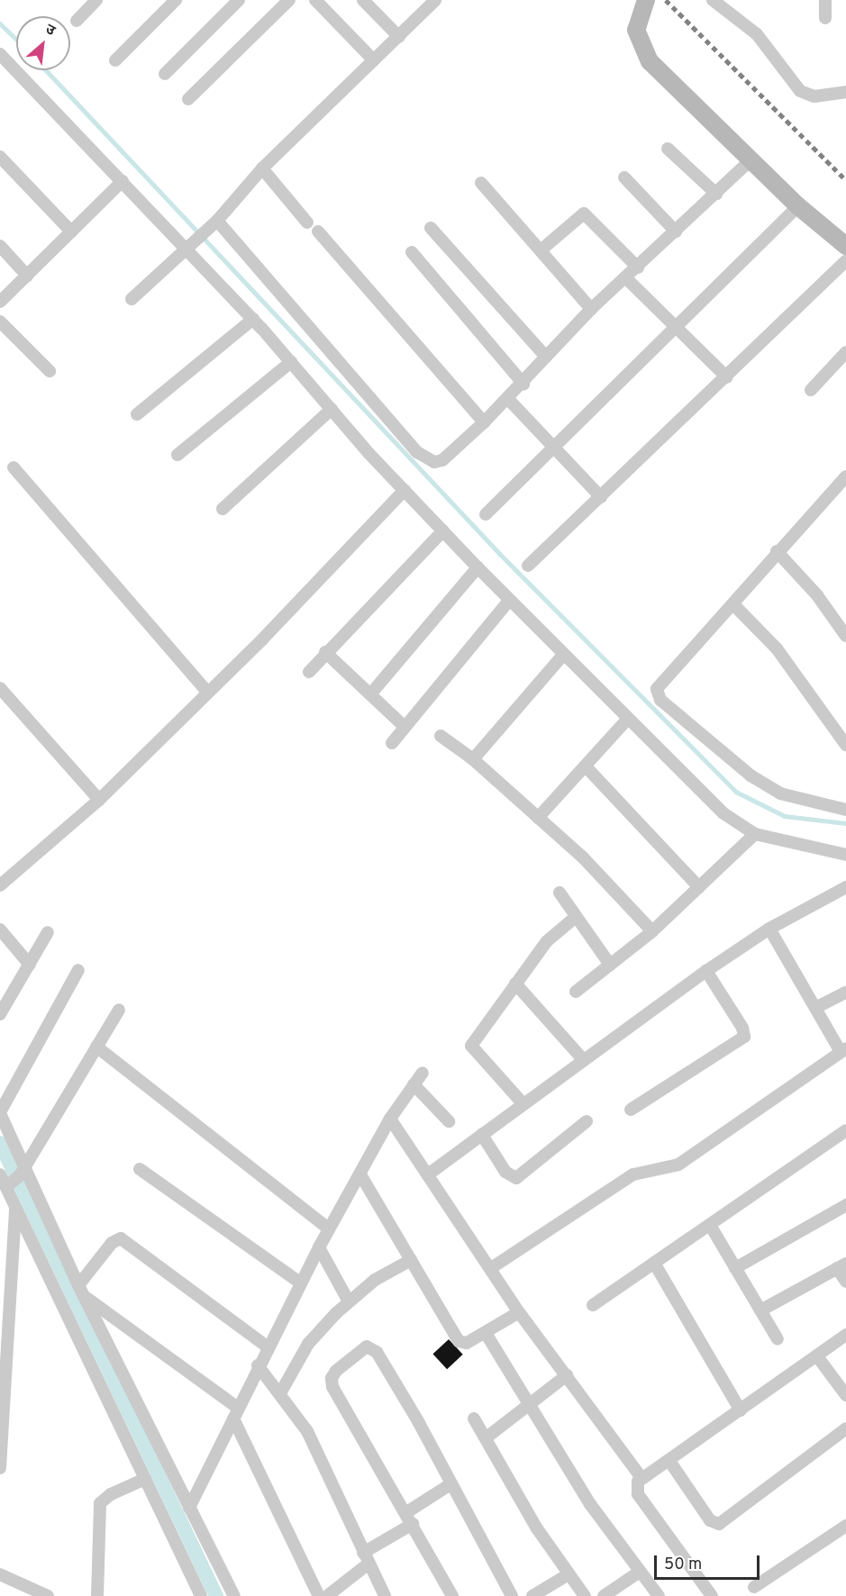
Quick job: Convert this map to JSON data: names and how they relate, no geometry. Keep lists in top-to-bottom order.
{
  "scale_bar": "50 m",
  "north": "top right"
}
